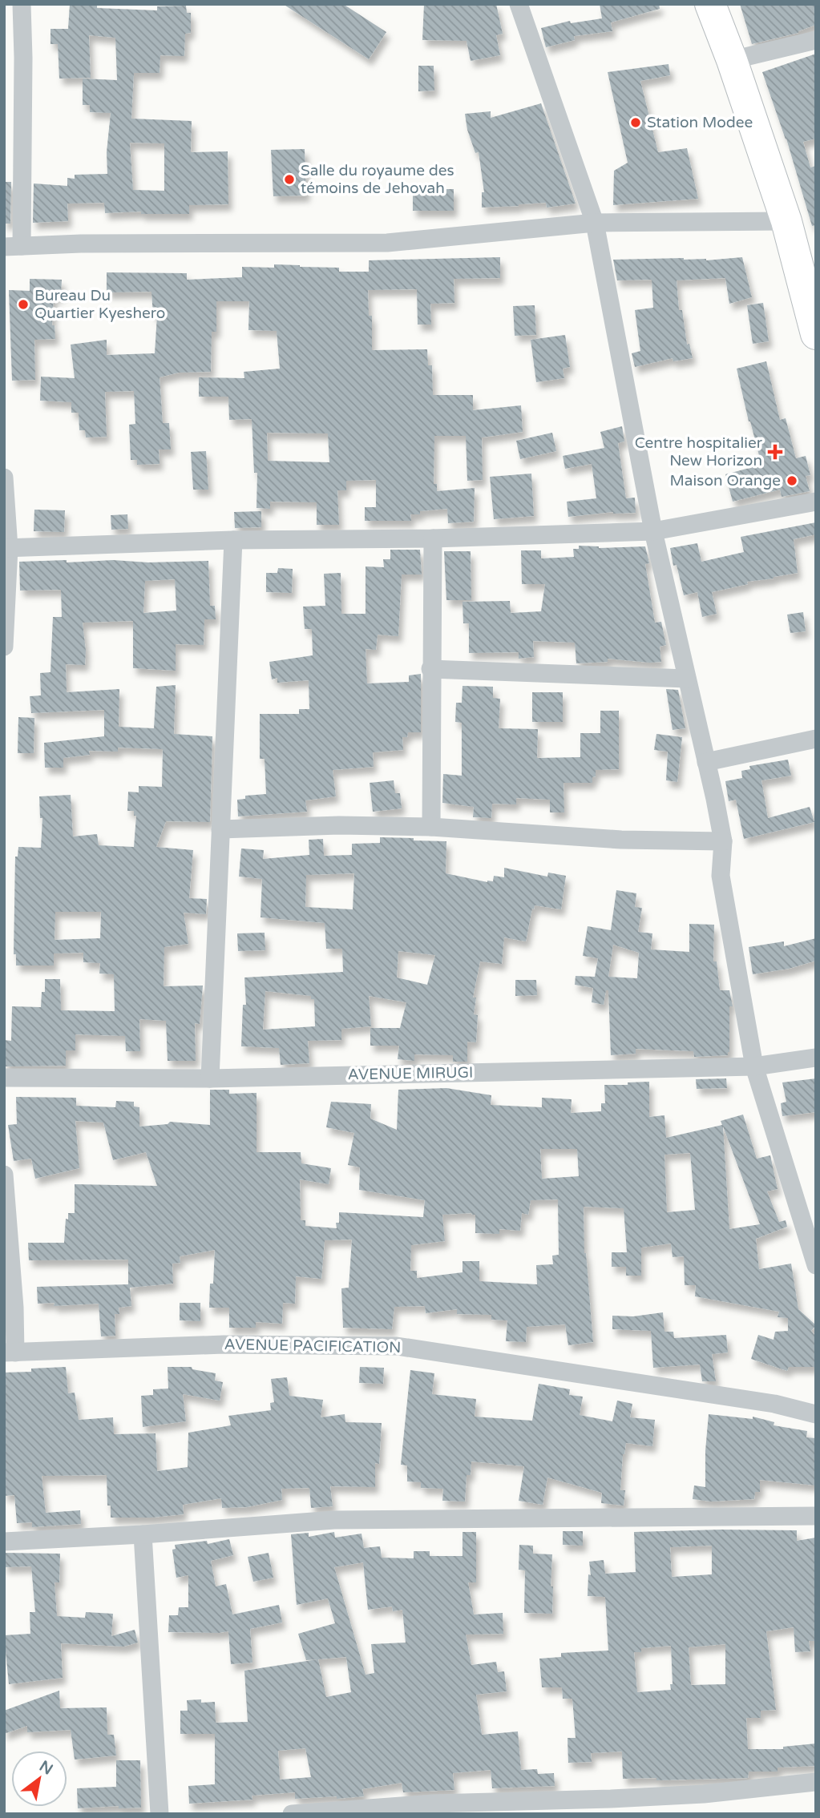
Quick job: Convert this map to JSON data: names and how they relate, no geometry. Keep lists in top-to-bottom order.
{
  "streets": {
    "street": ["AVENUE MIRUGI", "AVENUE PACIFICATION"]
  },
  "places": {
    "other": [
      "Station Modee",
      "Salle du royaume des témoins de Jehovah",
      "Bureau Du Quartier Kyeshero",
      "Maison Orange"
    ],
    "health": ["Centre hospitalier New Horizon"]
  },
  "north": "top right"
}
